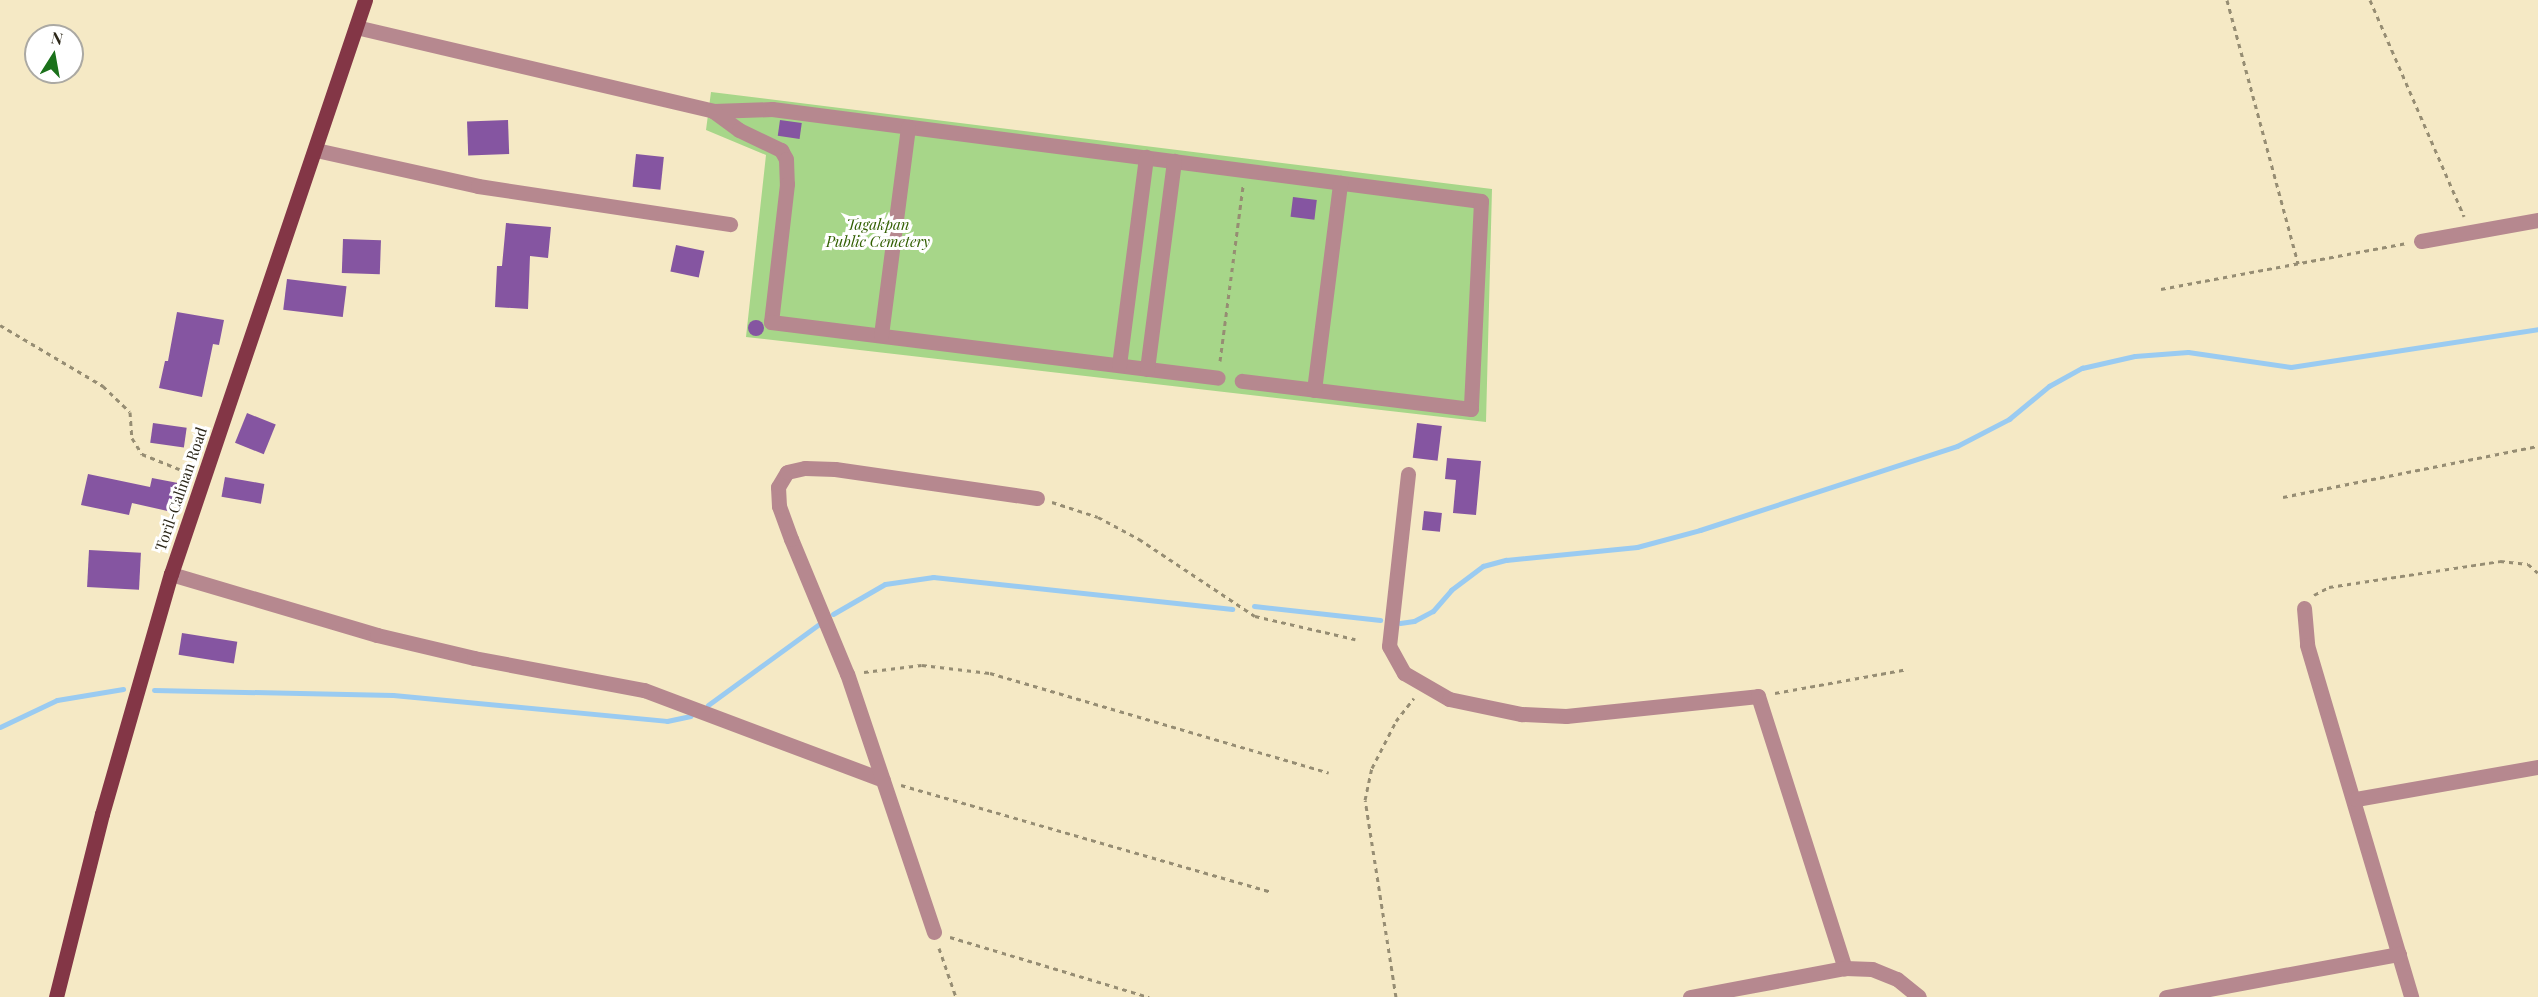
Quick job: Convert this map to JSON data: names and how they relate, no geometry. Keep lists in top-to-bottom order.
{
  "streets": {
    "main road": ["Toril-Calinan Road"]
  },
  "parks": ["Tagakpan Public Cemetery"],
  "north": "top"
}
